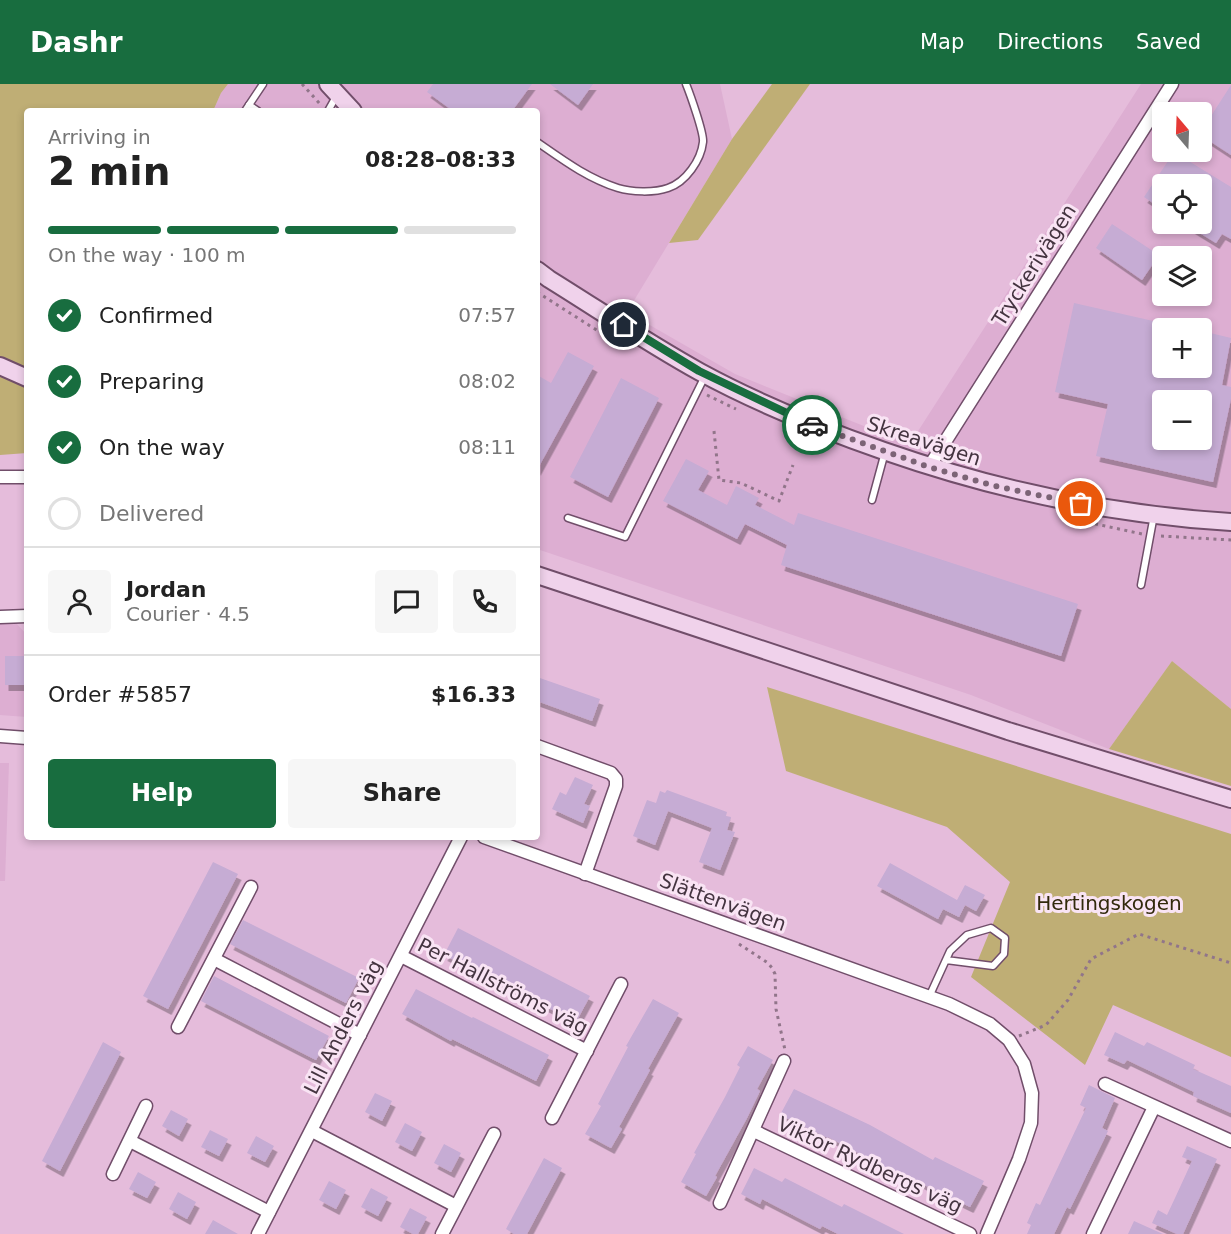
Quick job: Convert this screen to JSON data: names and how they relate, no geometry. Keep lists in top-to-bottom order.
{
  "streets": {
    "street": [
      "Tryckerivägen",
      "Skreavägen",
      "Slättenvägen",
      "Per Hallströms väg",
      "Lill Anders väg",
      "Viktor Rydbergs väg"
    ]
  },
  "crossings": [
    ["Tryckerivägen", "Skreavägen"],
    ["Per Hallströms väg", "Lill Anders väg"]
  ],
  "parks": ["Hertingskogen"],
  "north": "top",
  "page": {
    "header": "Dashr",
    "nav": ["Map", "Directions", "Saved"],
    "map_buttons": ["+", "−"],
    "heading": ["2 min", "Arriving in", "08:28–08:33"],
    "panel": [
      "Jordan",
      "Courier · 4.5",
      "Order #5857",
      "$16.33"
    ],
    "bar": "On the way · 100 m",
    "list": [
      ["Confirmed", "07:57"],
      ["Preparing", "08:02"],
      ["On the way", "08:11"],
      "Delivered"
    ],
    "buttons": ["Help", "Share"]
  }
}
